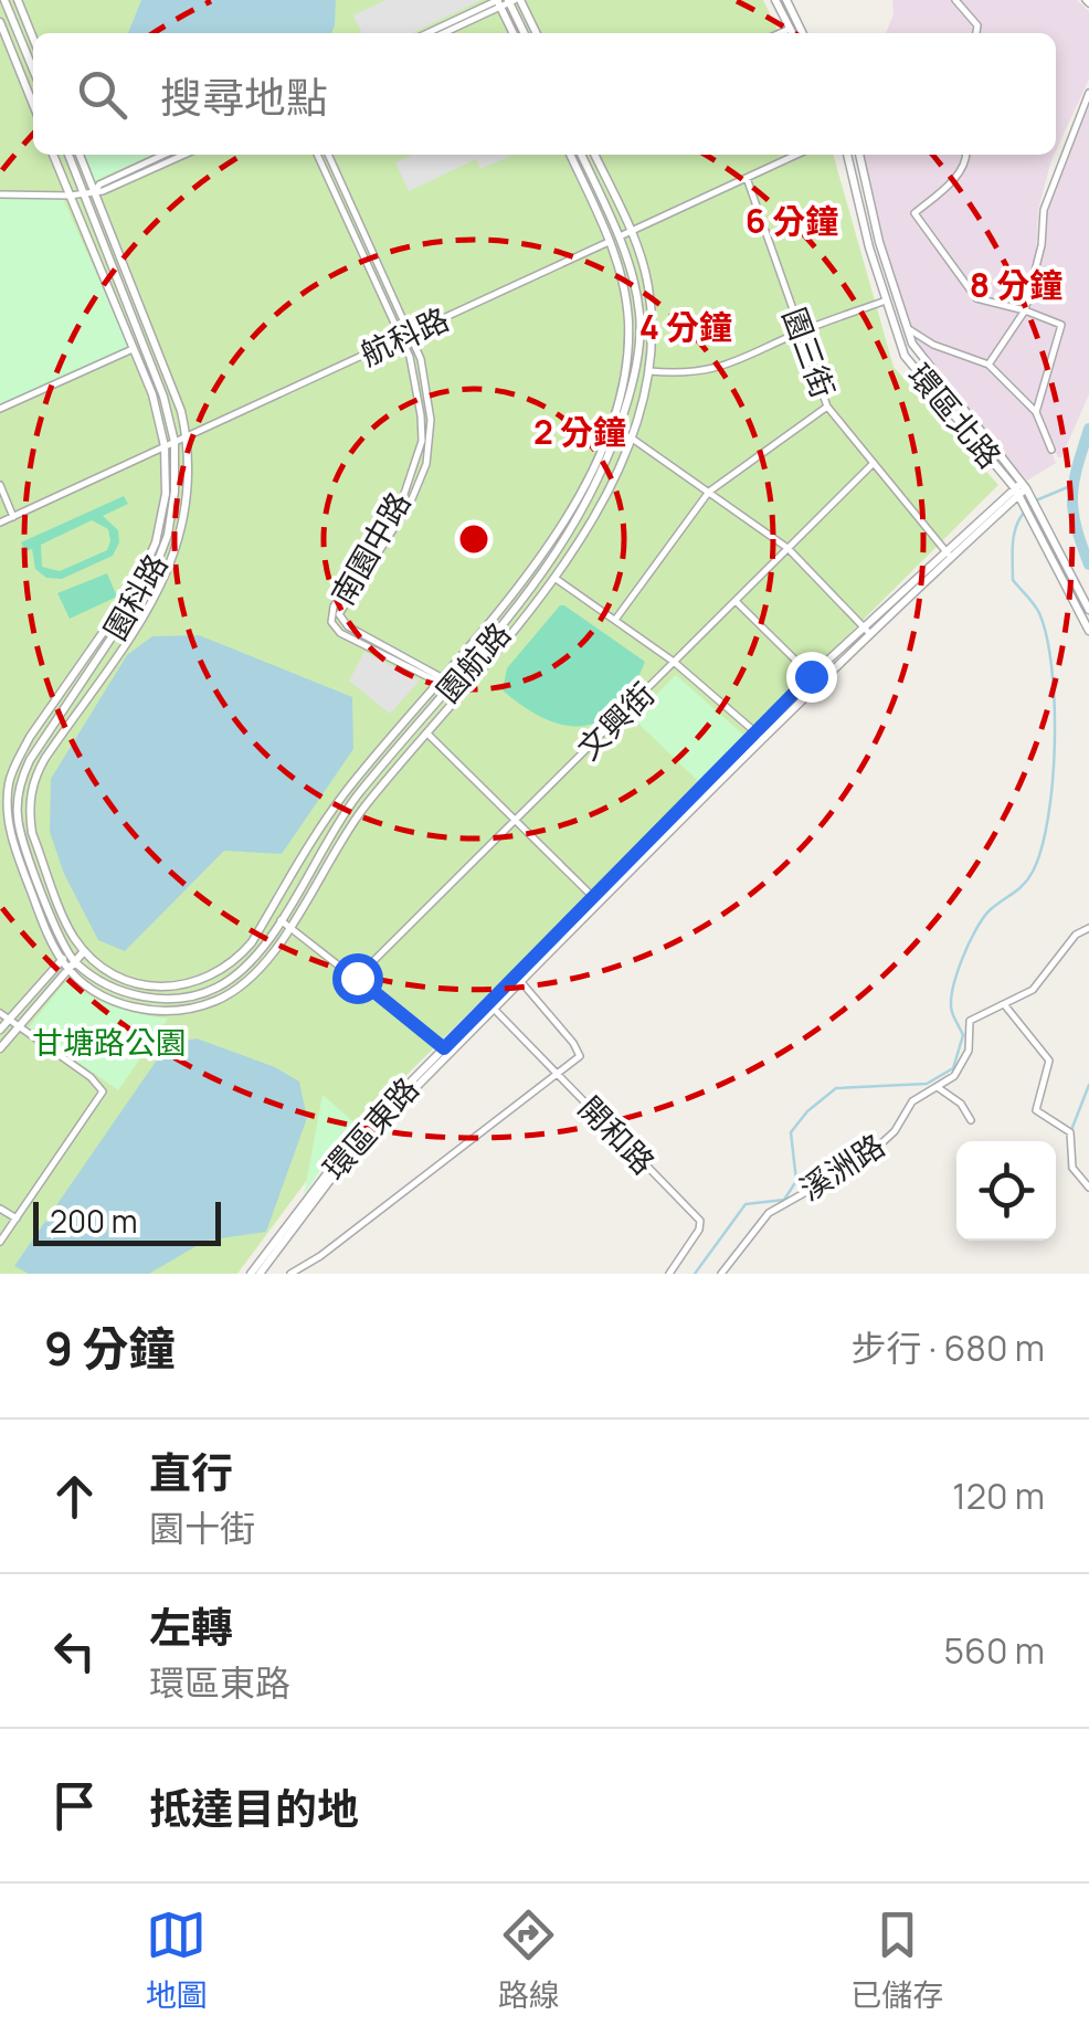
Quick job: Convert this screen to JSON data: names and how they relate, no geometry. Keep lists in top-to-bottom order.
{
  "streets": {
    "street": [
      "航科路",
      "園三街",
      "環區北路",
      "南園中路",
      "園科路",
      "園航路",
      "文興街",
      "環區東路",
      "開和路",
      "溪洲路"
    ]
  },
  "crossings": [
    ["航科路", "園三街"],
    ["航科路", "南園中路"],
    ["航科路", "園科路"],
    ["航科路", "園航路"],
    ["園三街", "文興街"],
    ["園三街", "環區東路"],
    ["環區北路", "環區東路"],
    ["南園中路", "園航路"],
    ["園科路", "園航路"],
    ["環區東路", "開和路"]
  ],
  "parks": ["甘塘路公園"],
  "scale_bar": "200 m",
  "page": {
    "search": "搜尋地點",
    "scale": "200 m",
    "heading": ["9 分鐘", "步行 · 680 m"],
    "list": [
      ["直行", "園十街", "120 m"],
      ["左轉", "環區東路", "560 m"],
      "抵達目的地"
    ],
    "nav": ["地圖", "路線", "已儲存"]
  },
  "rings": [
    "6 分鐘",
    "8 分鐘",
    "4 分鐘",
    "2 分鐘"
  ]
}
